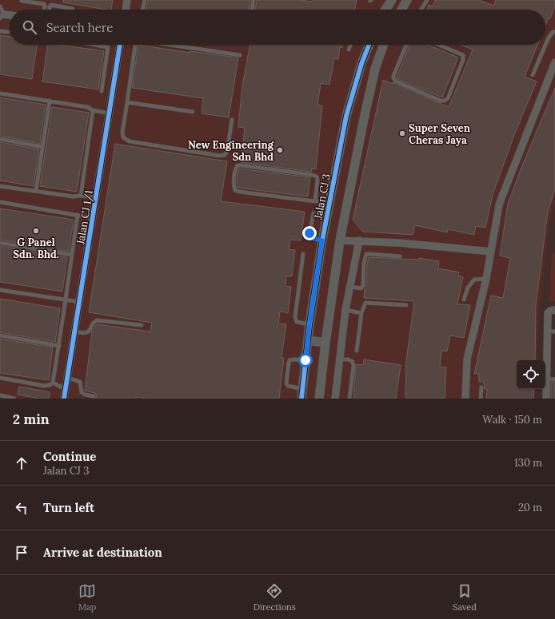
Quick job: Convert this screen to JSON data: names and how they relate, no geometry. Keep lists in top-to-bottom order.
{
  "streets": {
    "street": ["Jalan CJ 3", "Jalan CJ 1/1"]
  },
  "places": ["Super Seven Cheras Jaya", "New Engineering Sdn Bhd", "G Panel Sdn. Bhd."],
  "page": {
    "search": "Search here",
    "heading": ["2 min", "Walk · 150 m"],
    "list": [
      ["Continue", "Jalan CJ 3", "130 m"],
      ["Turn left", "20 m"],
      "Arrive at destination"
    ],
    "nav": ["Map", "Directions", "Saved"]
  }
}
